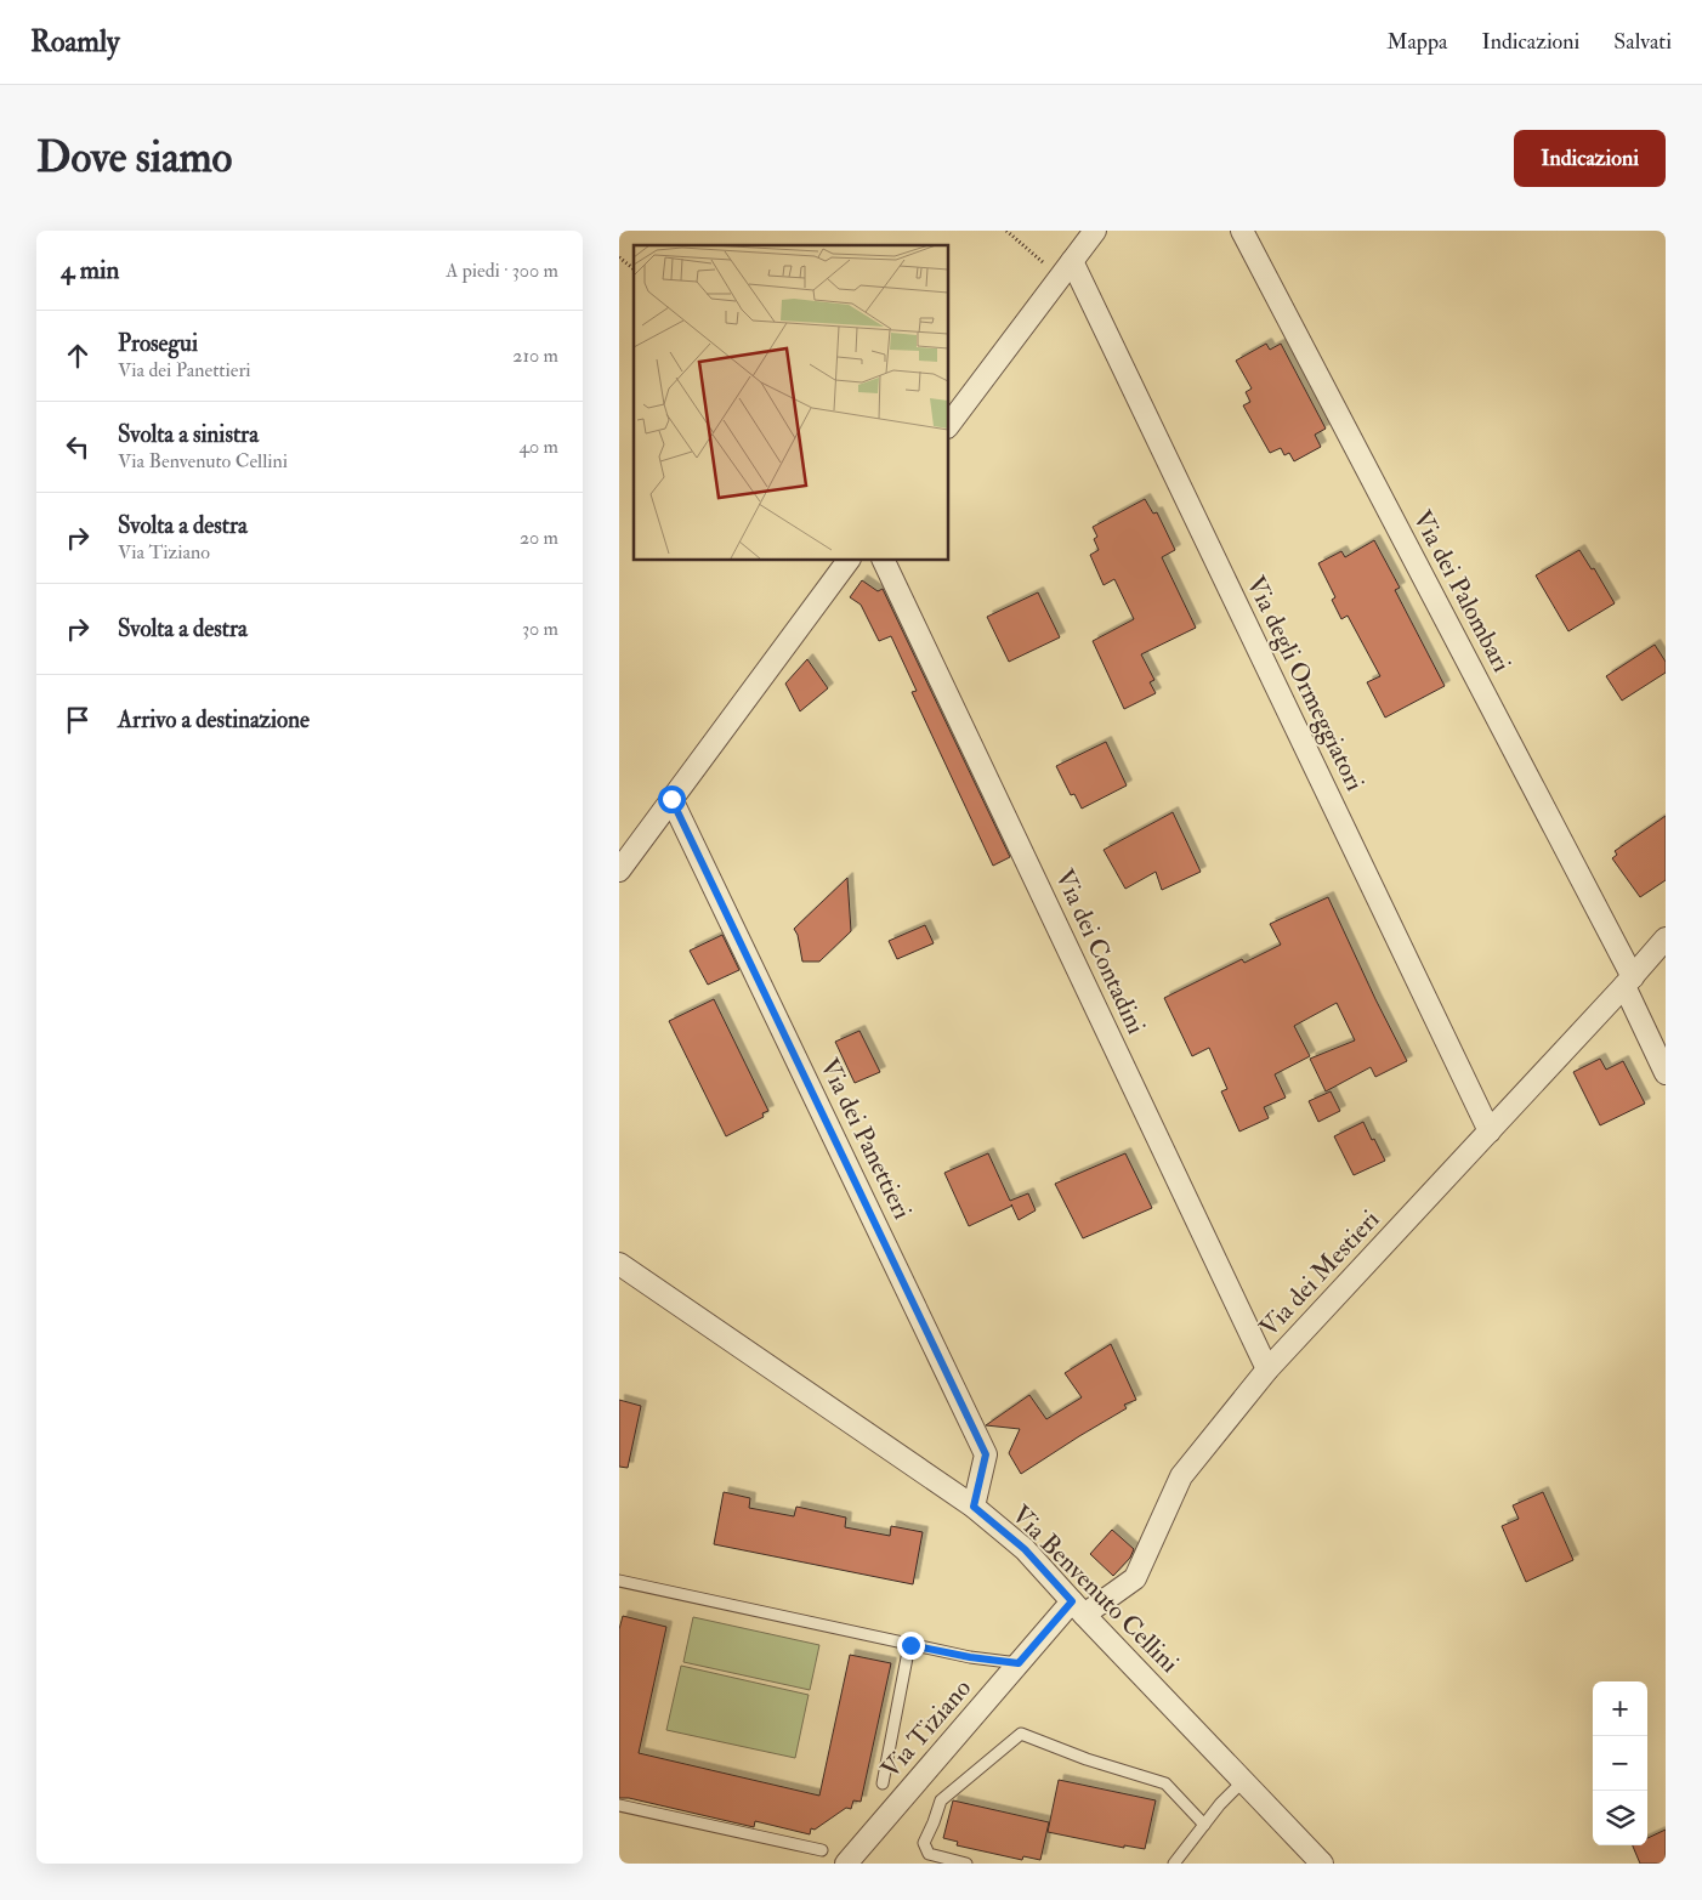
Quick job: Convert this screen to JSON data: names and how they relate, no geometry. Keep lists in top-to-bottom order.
{
  "streets": {
    "street": [
      "Via dei Palombari",
      "Via degli Ormeggiatori",
      "Via dei Contadini",
      "Via dei Panettieri",
      "Via dei Mestieri",
      "Via Benvenuto Cellini",
      "Via Tiziano"
    ]
  },
  "crossings": [
    ["Via dei Palombari", "Via dei Mestieri"],
    ["Via degli Ormeggiatori", "Via dei Mestieri"],
    ["Via dei Contadini", "Via dei Mestieri"],
    ["Via dei Panettieri", "Via Benvenuto Cellini"],
    ["Via dei Mestieri", "Via Benvenuto Cellini"],
    ["Via dei Mestieri", "Via Tiziano"],
    ["Via Benvenuto Cellini", "Via Tiziano"]
  ],
  "page": {
    "header": "Roamly",
    "nav": ["Mappa", "Indicazioni", "Salvati"],
    "buttons": "Indicazioni",
    "title": "Dove siamo",
    "heading": ["4 min", "A piedi · 300 m"],
    "list": [
      ["Prosegui", "Via dei Panettieri", "210 m"],
      ["Svolta a sinistra", "Via Benvenuto Cellini", "40 m"],
      ["Svolta a destra", "Via Tiziano", "20 m"],
      ["Svolta a destra", "30 m"],
      "Arrivo a destinazione"
    ],
    "map_buttons": ["+", "−"]
  }
}
